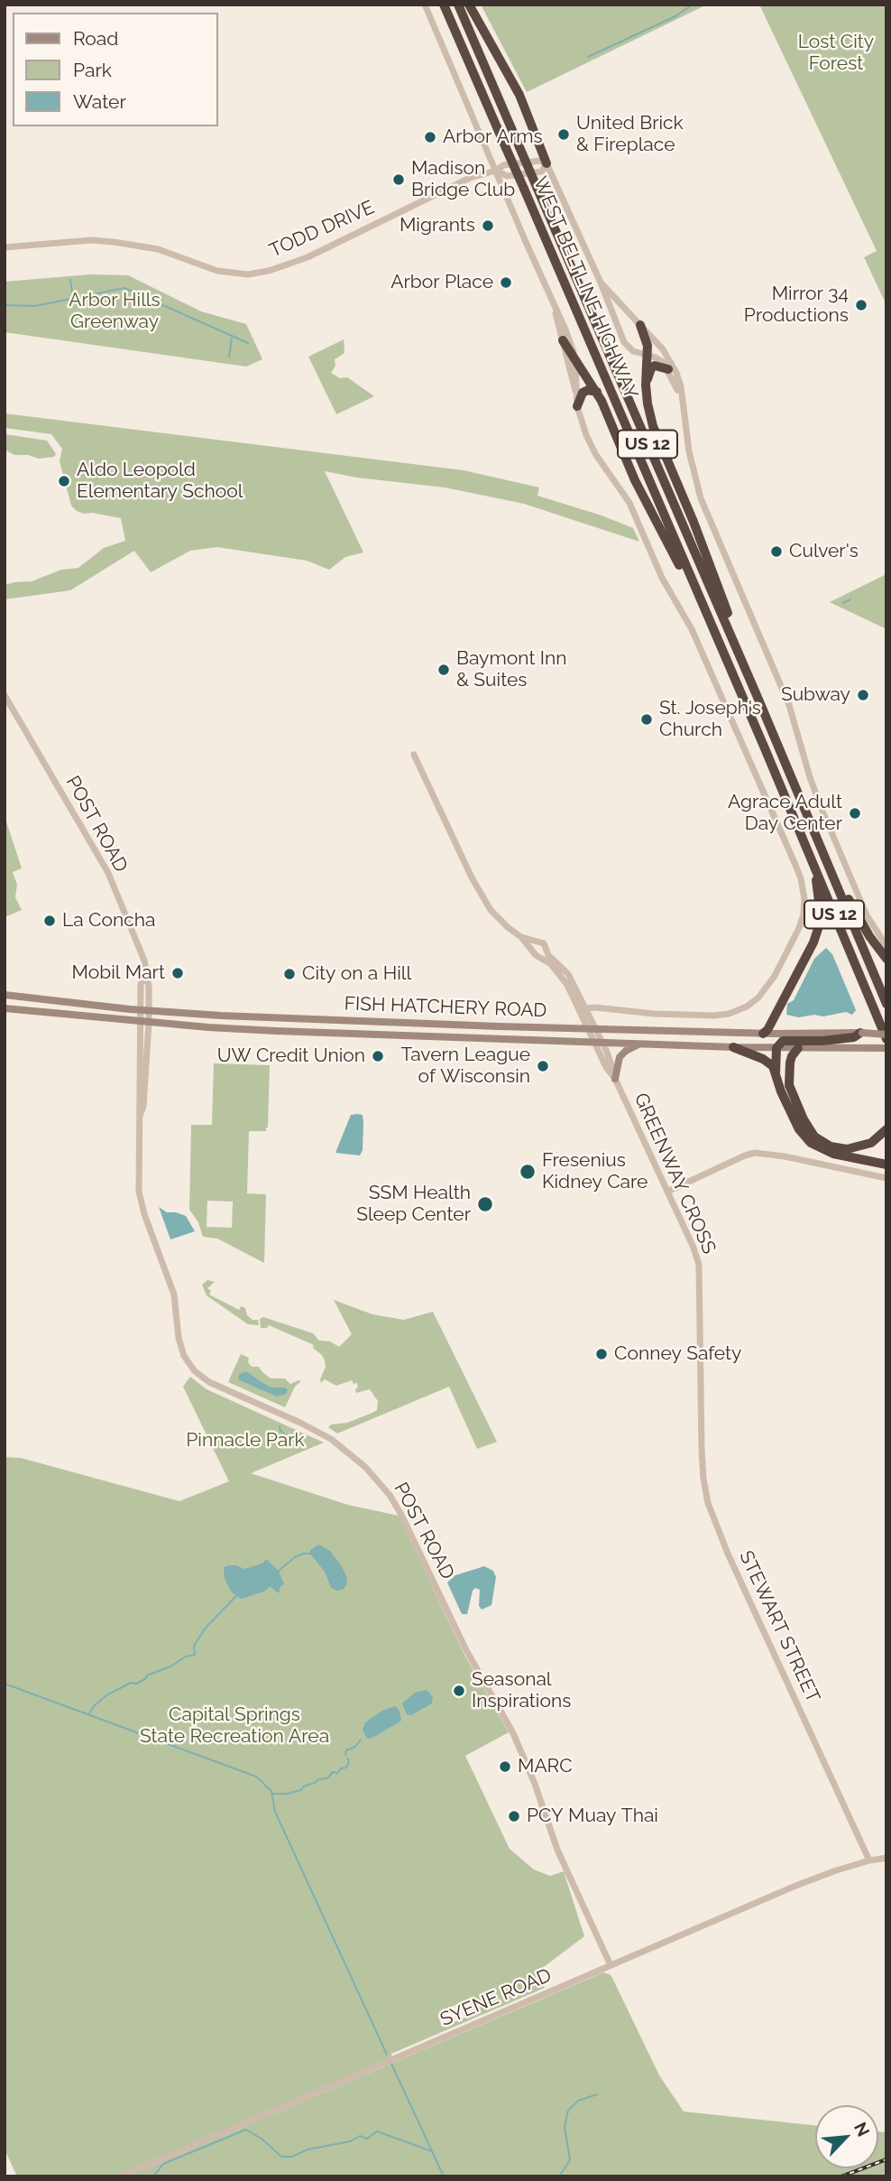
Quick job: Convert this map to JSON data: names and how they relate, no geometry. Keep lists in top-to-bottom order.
{
  "streets": {
    "highway": ["WEST BELTLINE HIGHWAY", "US 12"],
    "main road": ["FISH HATCHERY ROAD"],
    "street": [
      "TODD DRIVE",
      "POST ROAD",
      "GREENWAY CROSS",
      "STEWART STREET",
      "SYENE ROAD"
    ]
  },
  "crossings": [
    ["WEST BELTLINE HIGHWAY", "FISH HATCHERY ROAD"],
    ["POST ROAD", "FISH HATCHERY ROAD"],
    ["POST ROAD", "SYENE ROAD"],
    ["FISH HATCHERY ROAD", "GREENWAY CROSS"],
    ["GREENWAY CROSS", "STEWART STREET"],
    ["STEWART STREET", "SYENE ROAD"]
  ],
  "parks": [
    "Lost City Forest",
    "Arbor Hills Greenway",
    "Pinnacle Park",
    "Capital Springs State Recreation Area"
  ],
  "places": [
    "United Brick & Fireplace",
    "Arbor Arms",
    "Madison Bridge Club",
    "Migrants",
    "Arbor Place",
    "Mirror 34 Productions",
    "Aldo Leopold Elementary School",
    "Culver's",
    "Baymont Inn & Suites",
    "Subway",
    "St. Joseph's Church",
    "Agrace Adult Day Center",
    "La Concha",
    "Mobil Mart",
    "City on a Hill",
    "UW Credit Union",
    "Tavern League of Wisconsin",
    "Fresenius Kidney Care",
    "SSM Health Sleep Center",
    "Conney Safety",
    "Seasonal Inspirations",
    "MARC",
    "PCY Muay Thai"
  ],
  "legend": ["Road", "Park", "Water"],
  "north": "top right"
}
